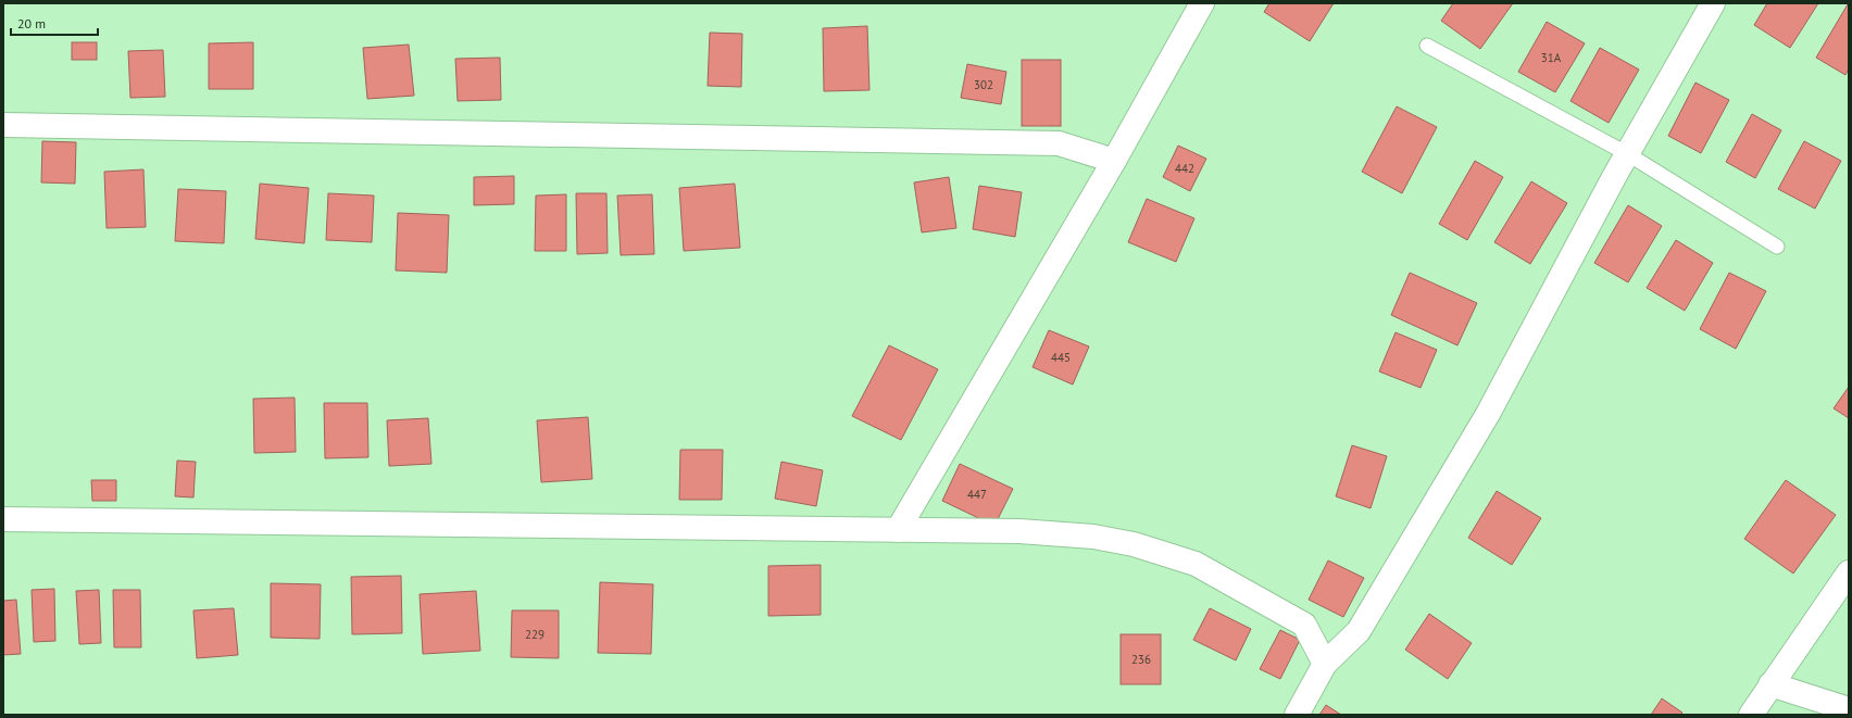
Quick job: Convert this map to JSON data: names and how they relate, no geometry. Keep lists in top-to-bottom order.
{
  "house_numbers": [
    "31А",
    "302",
    "442",
    "445",
    "447",
    "229",
    "236"
  ],
  "scale_bar": "20 m"
}
